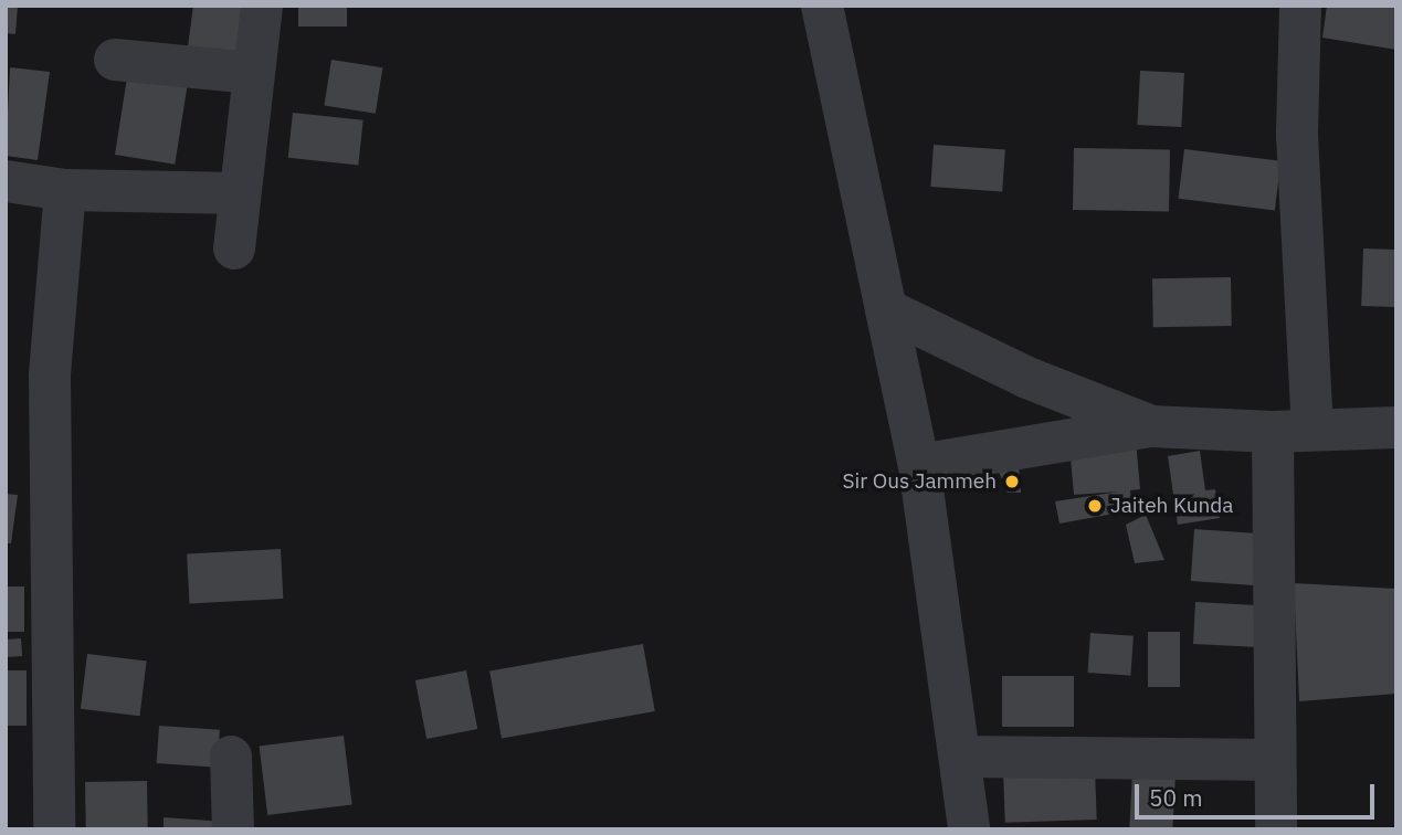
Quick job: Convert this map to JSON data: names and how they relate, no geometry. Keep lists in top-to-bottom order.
{
  "places": ["Sir Ous Jammeh", "Jaiteh Kunda"],
  "scale_bar": "50 m"
}
